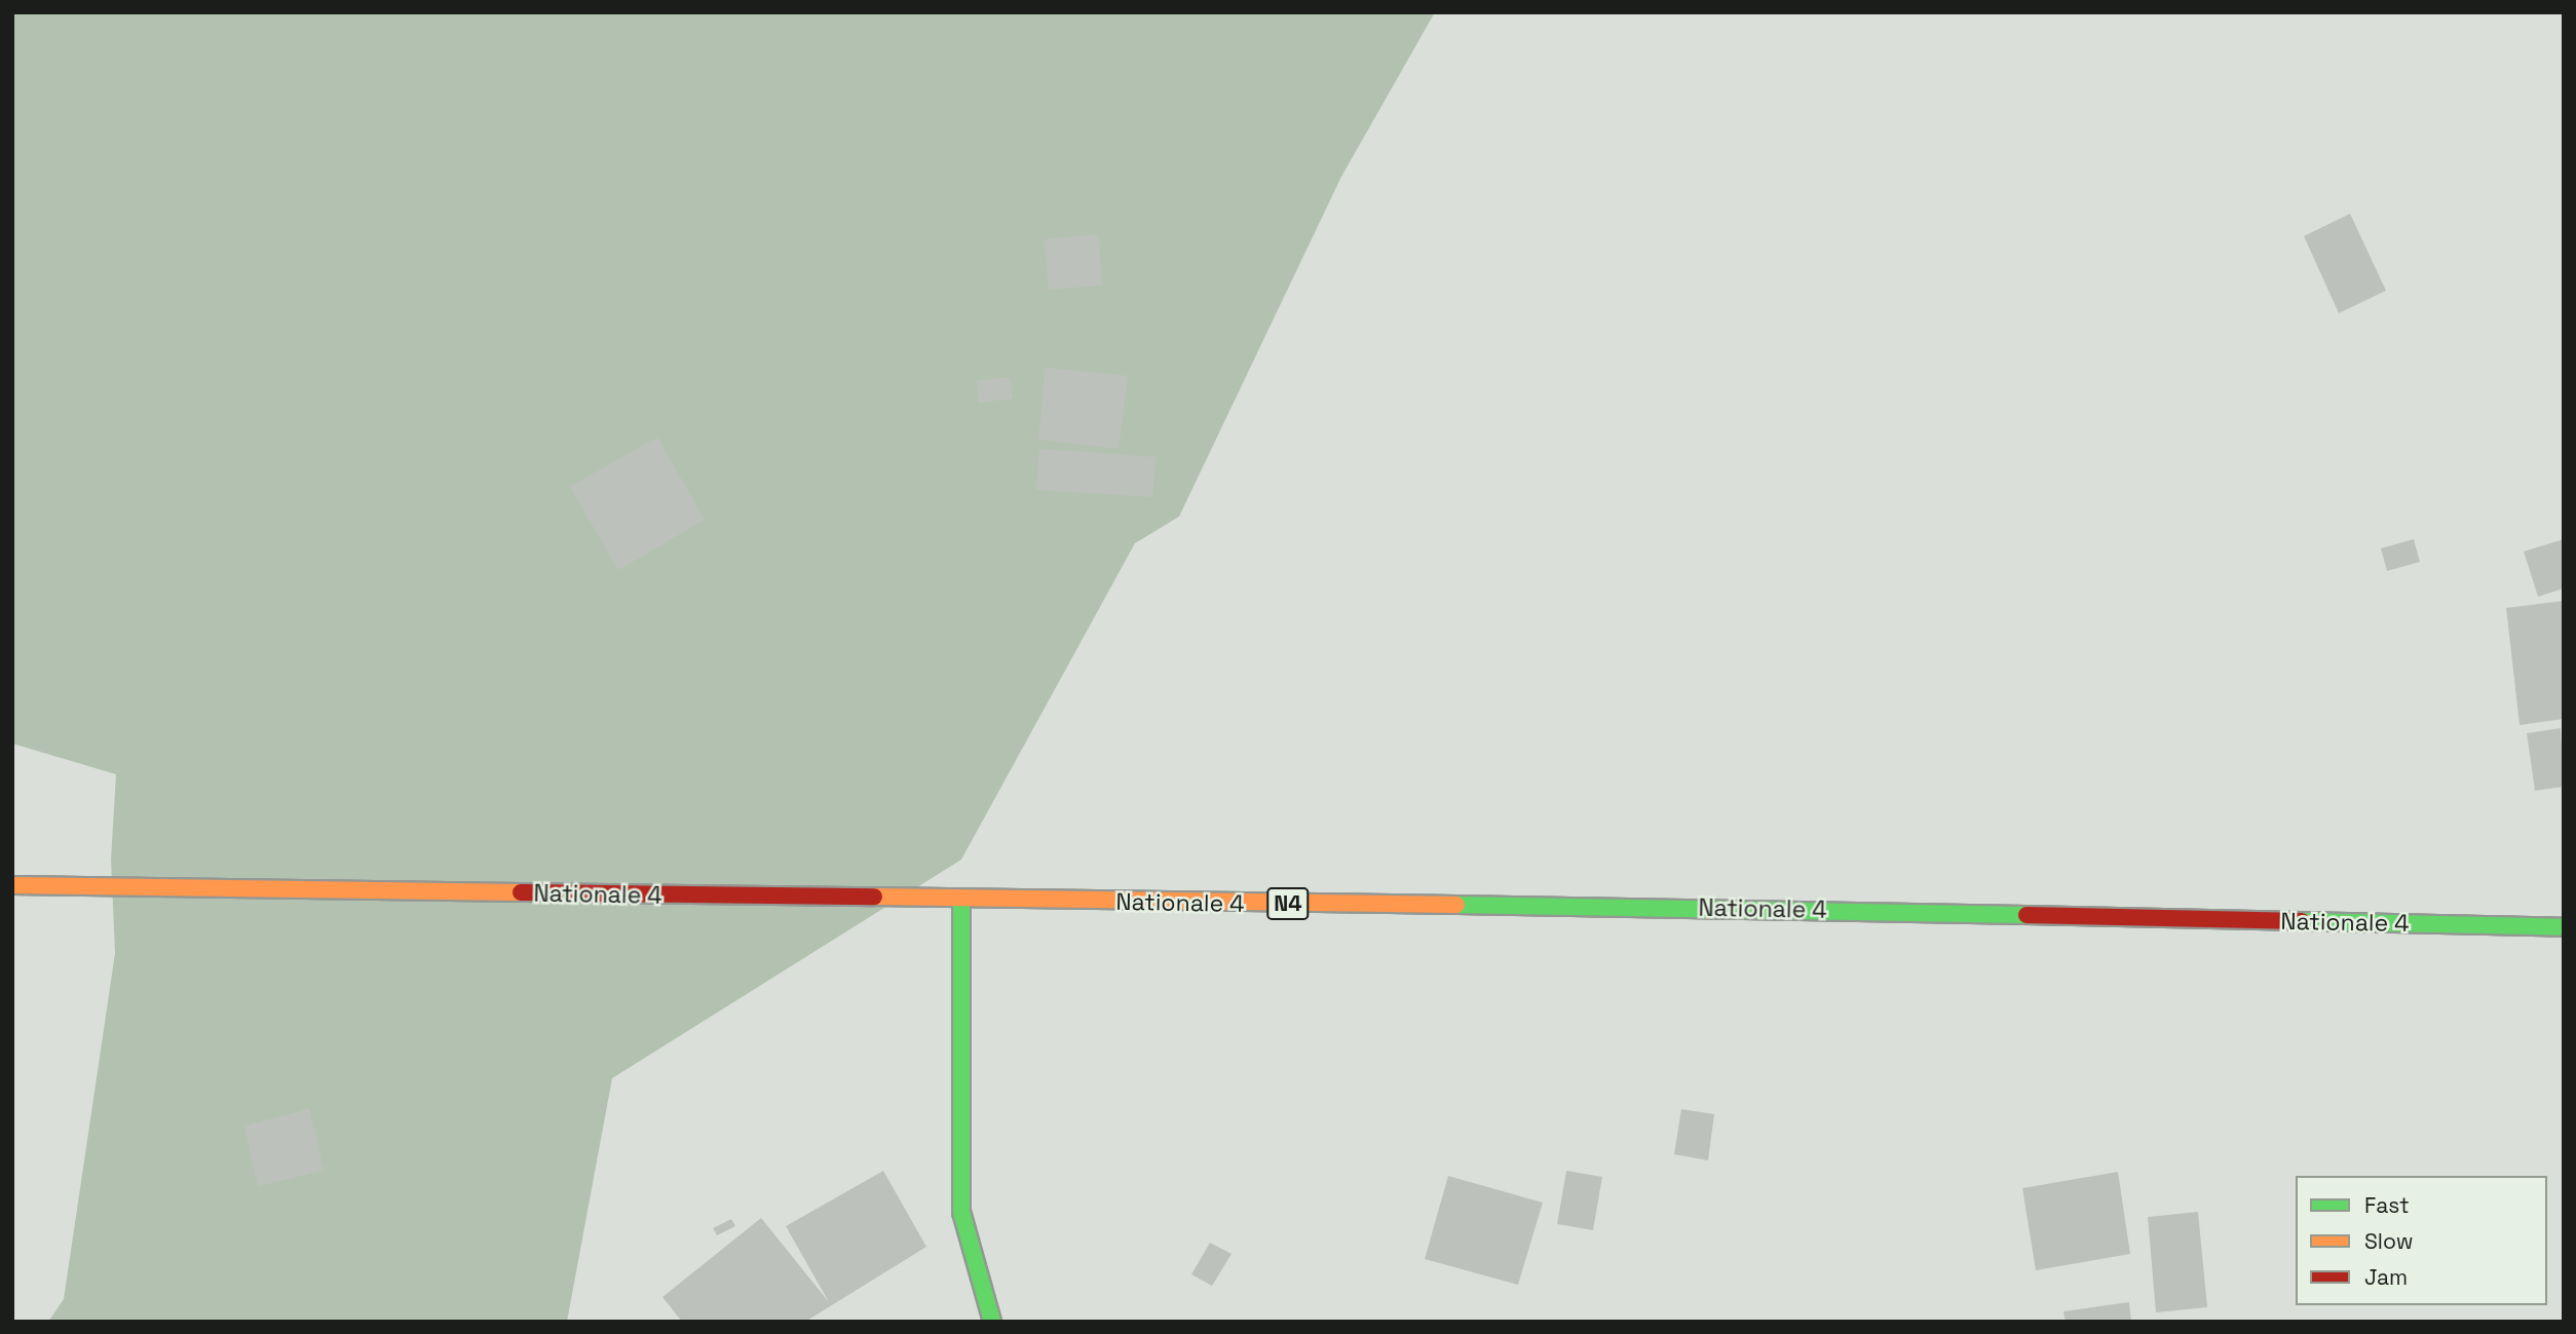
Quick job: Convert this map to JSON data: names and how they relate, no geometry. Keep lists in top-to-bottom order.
{
  "streets": {
    "main road": ["Nationale 4", "N4"]
  },
  "legend": ["Fast", "Slow", "Jam"]
}
